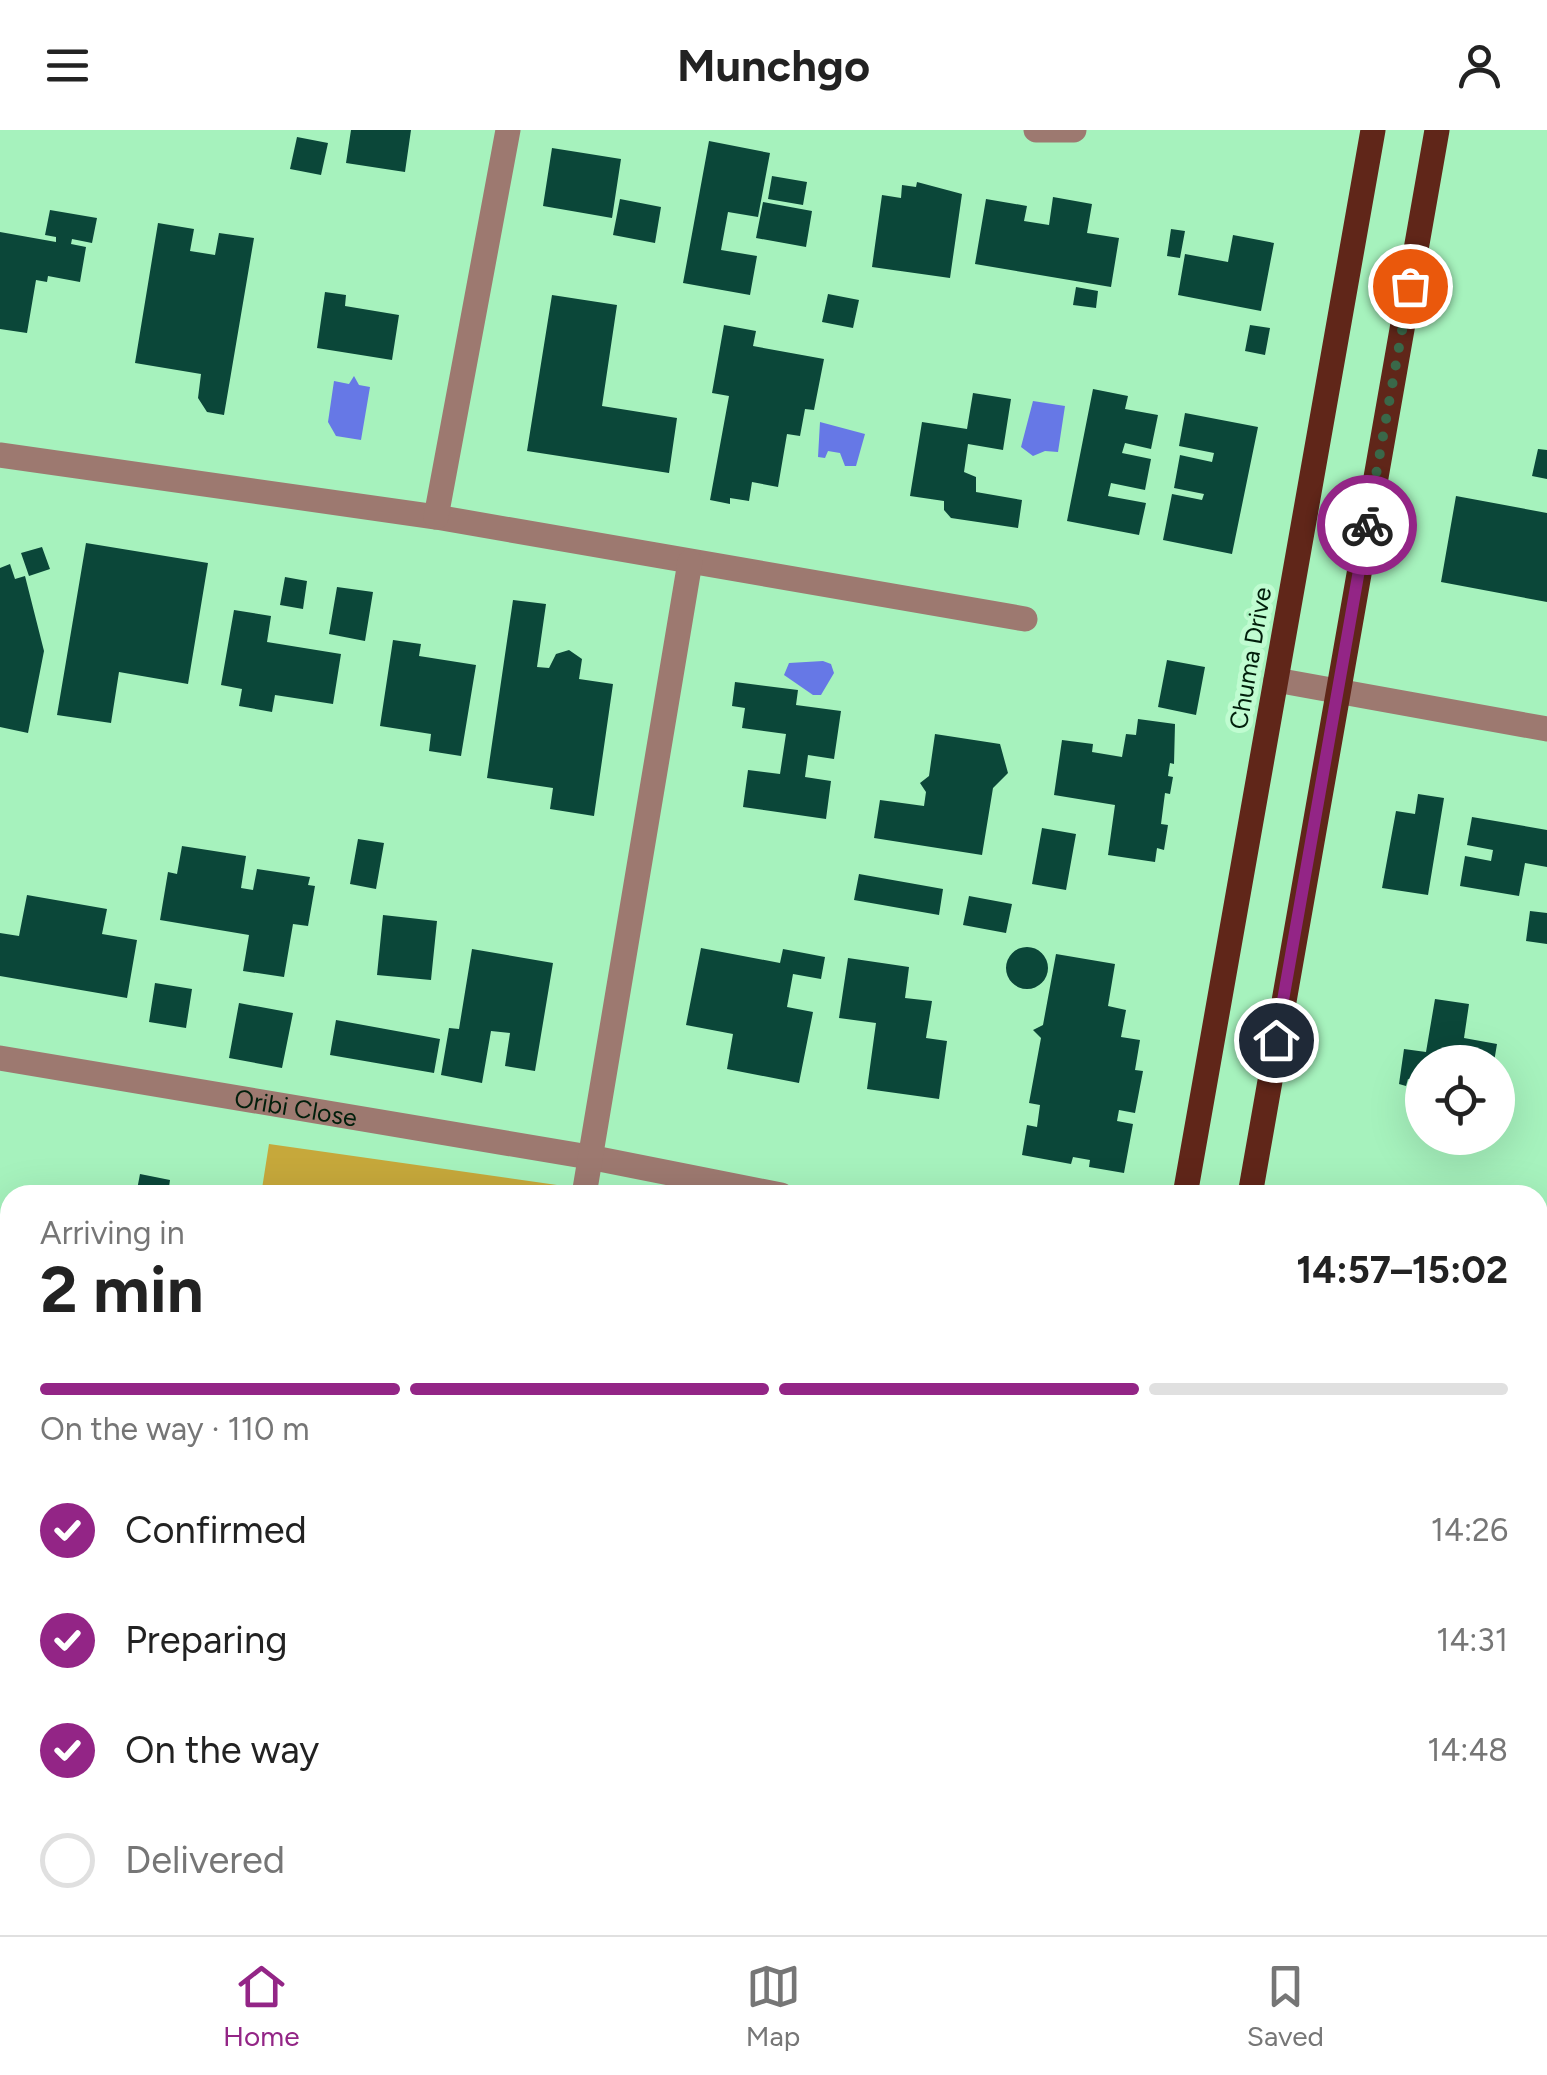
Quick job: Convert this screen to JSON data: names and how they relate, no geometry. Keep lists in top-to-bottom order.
{
  "streets": {
    "main road": ["Chuma Drive"],
    "street": ["Oribi Close"]
  },
  "page": {
    "header": "Munchgo",
    "heading": ["2 min", "Arriving in", "14:57–15:02"],
    "bar": "On the way · 110 m",
    "list": [
      ["Confirmed", "14:26"],
      ["Preparing", "14:31"],
      ["On the way", "14:48"],
      "Delivered"
    ],
    "tabs": ["Home", "Map", "Saved"]
  }
}
